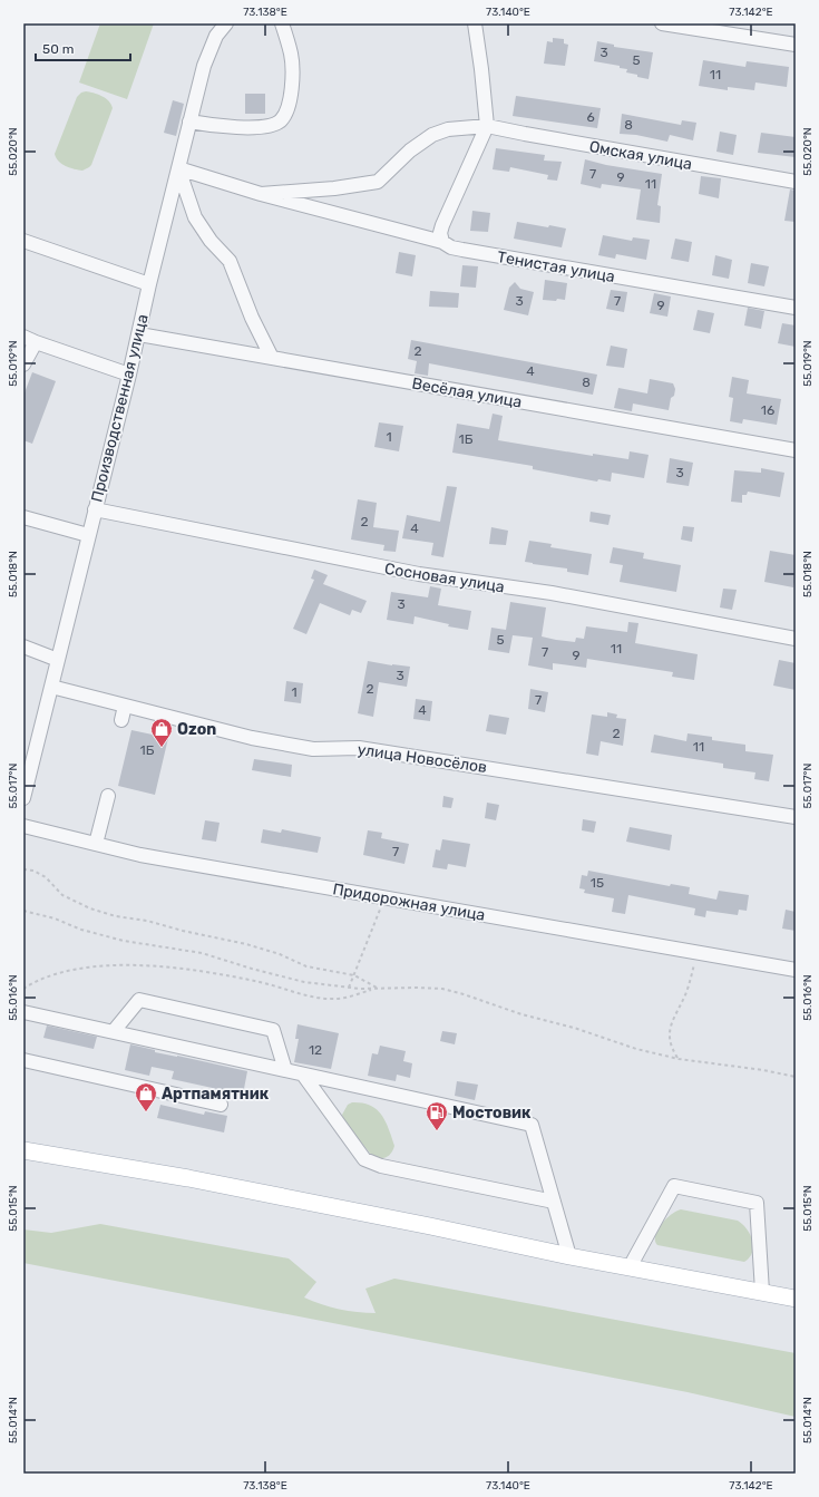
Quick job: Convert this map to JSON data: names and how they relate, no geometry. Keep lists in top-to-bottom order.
{
  "streets": {
    "street": [
      "Омская улица",
      "Тенистая улица",
      "Весёлая улица",
      "Производственная улица",
      "Сосновая улица",
      "улица Новосёлов",
      "Придорожная улица"
    ]
  },
  "crossings": [
    ["Омская улица", "Тенистая улица"],
    ["Тенистая улица", "Производственная улица"],
    ["Весёлая улица", "Производственная улица"],
    ["Производственная улица", "Сосновая улица"],
    ["Производственная улица", "улица Новосёлов"]
  ],
  "places": {
    "shop": ["Ozon", "Артпамятник"],
    "fuel station": ["Мостовик"]
  },
  "house_numbers": [
    "3",
    "5",
    "11",
    "6",
    "8",
    "7",
    "9",
    "11",
    "3",
    "7",
    "9",
    "2",
    "4",
    "8",
    "16",
    "1",
    "1Б",
    "3",
    "2",
    "4",
    "3",
    "5",
    "11",
    "7",
    "9",
    "3",
    "2",
    "1",
    "7",
    "4",
    "2",
    "11",
    "1Б",
    "7",
    "15",
    "12"
  ],
  "scale_bar": "50 m",
  "coordinates": [
    "73.138°E",
    "73.140°E",
    "73.142°E",
    "55.020°N",
    "55.019°N",
    "55.018°N",
    "55.017°N",
    "55.016°N",
    "55.015°N",
    "55.014°N"
  ]
}
